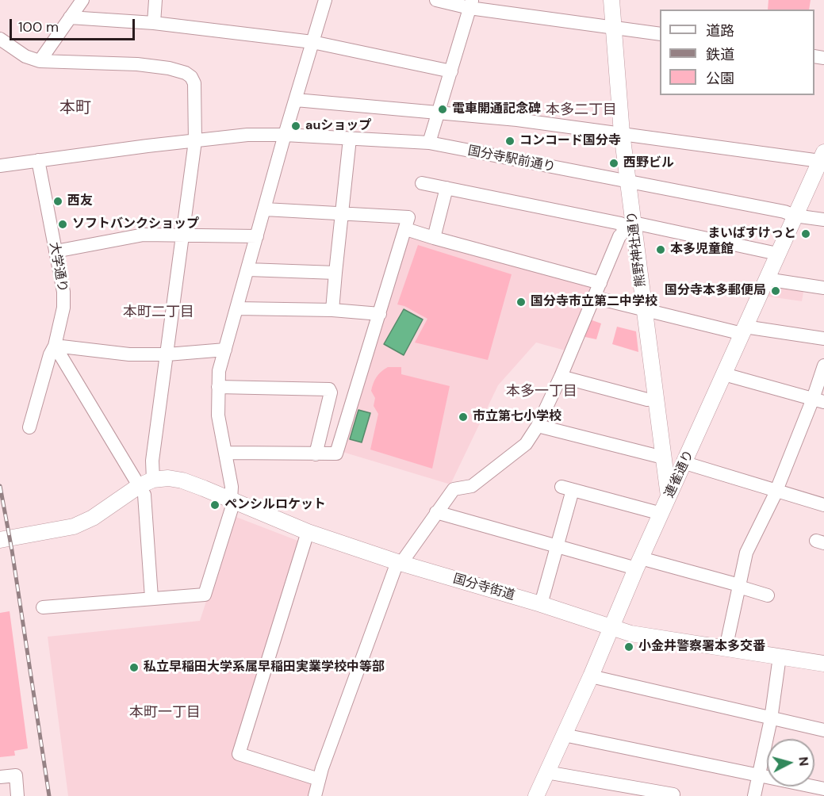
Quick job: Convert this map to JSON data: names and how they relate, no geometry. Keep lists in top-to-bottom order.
{
  "streets": {
    "main road": ["熊野神社通り", "連雀通り", "国分寺街道"],
    "street": ["国分寺駅前通り", "大学通り"]
  },
  "crossings": [
    ["国分寺駅前通り", "熊野神社通り"],
    ["国分寺駅前通り", "大学通り"],
    ["国分寺駅前通り", "連雀通り"],
    ["熊野神社通り", "連雀通り"],
    ["連雀通り", "国分寺街道"]
  ],
  "districts": [
    "本町",
    "本多二丁目",
    "本町二丁目",
    "本多一丁目",
    "本町一丁目"
  ],
  "places": [
    "電車開通記念碑",
    "auショップ",
    "コンコード国分寺",
    "西野ビル",
    "西友",
    "ソフトバンクショップ",
    "まいばすけっと",
    "本多児童館",
    "国分寺本多郵便局",
    "国分寺市立第二中学校",
    "市立第七小学校",
    "ペンシルロケット",
    "小金井警察署本多交番",
    "私立早稲田大学系属早稲田実業学校中等部"
  ],
  "legend": ["道路", "鉄道", "公園"],
  "scale_bar": "100 m",
  "north": "right"
}
